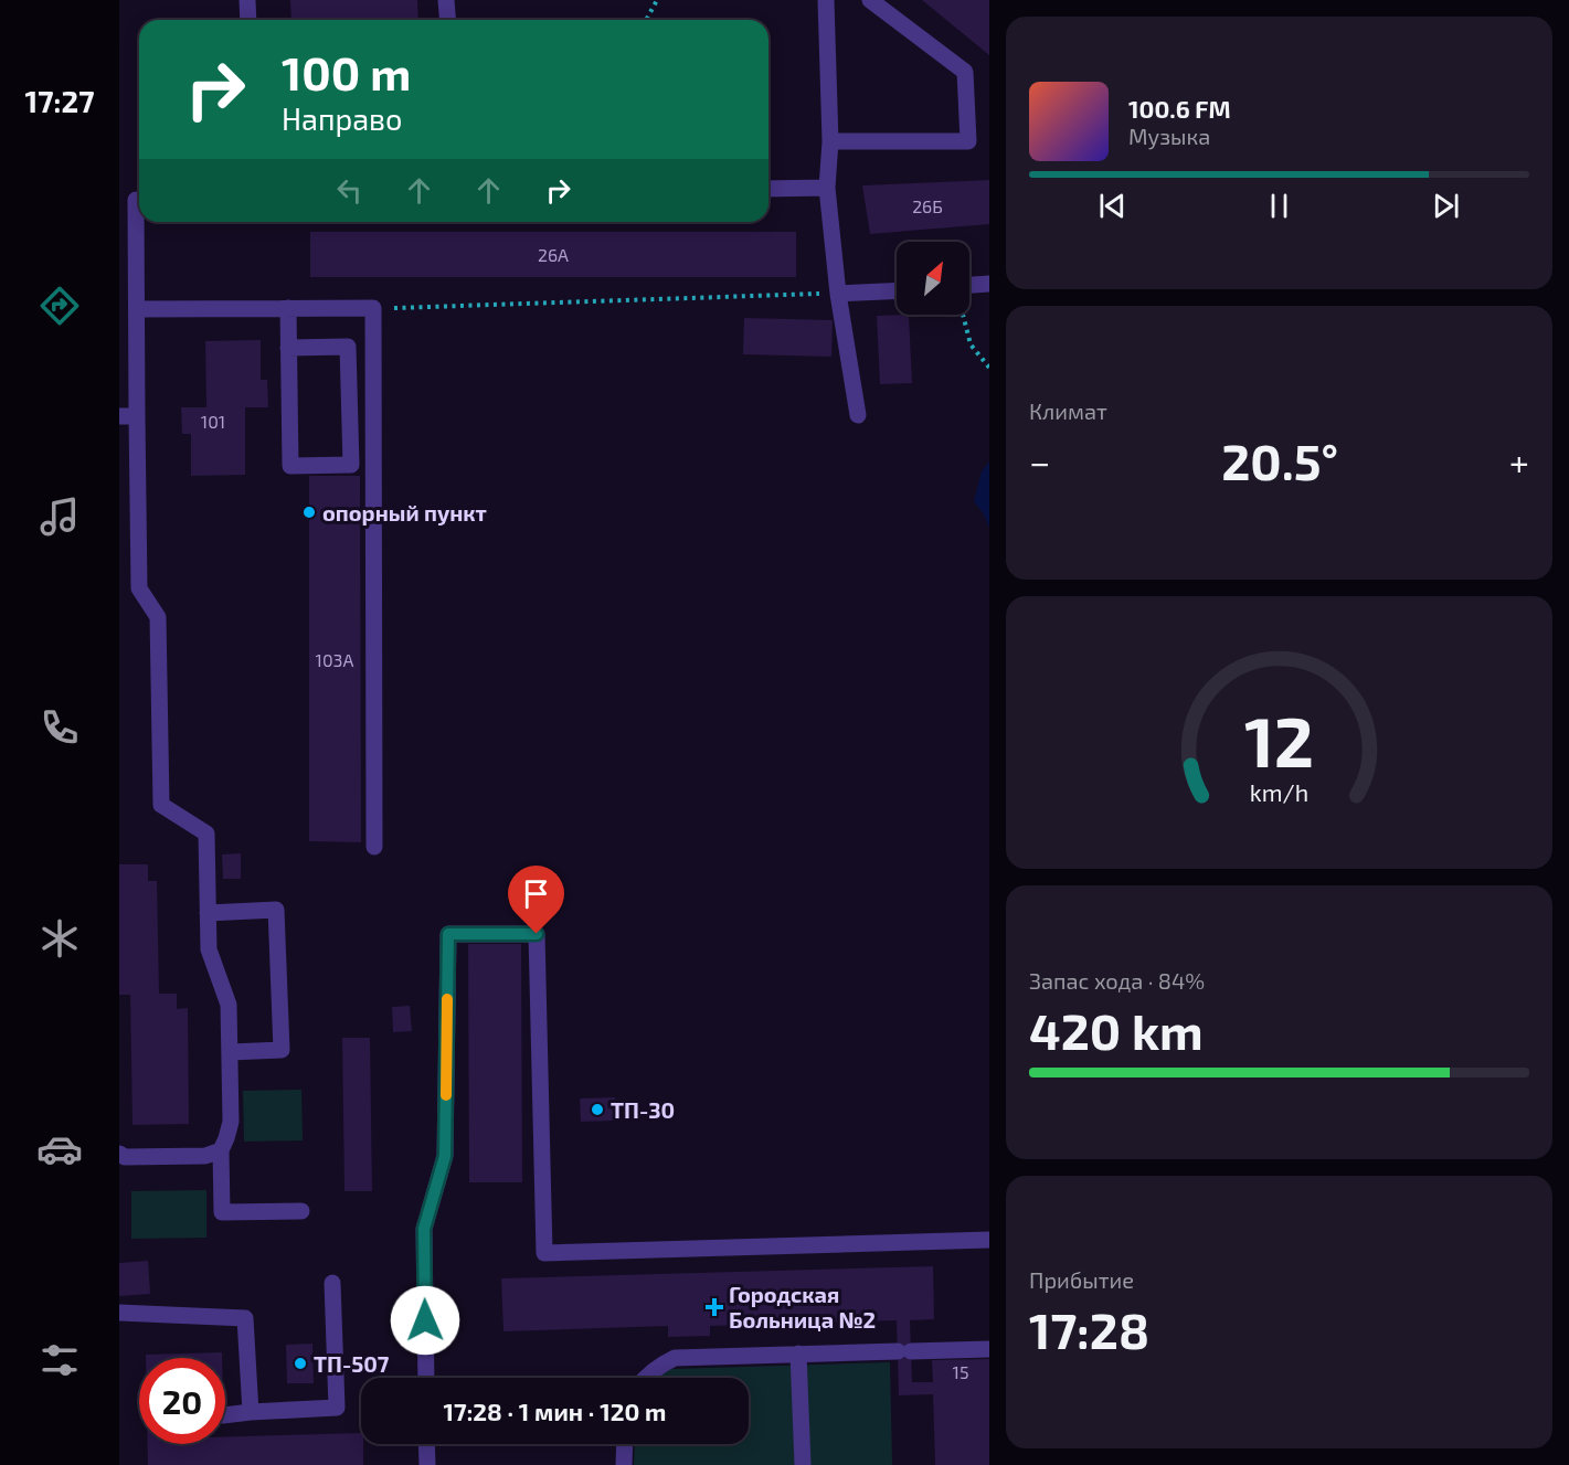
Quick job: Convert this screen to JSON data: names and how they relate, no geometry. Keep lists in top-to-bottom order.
{
  "places": {
    "other": ["опорный пункт", "ТП-30", "ТП-507"],
    "health": ["Городская Больница №2"]
  },
  "house_numbers": [
    "26Б",
    "26А",
    "101",
    "103А",
    "15"
  ],
  "north": "top right",
  "page": {
    "tabs": "17:27",
    "turn": ["100 m", "Направо"],
    "song": ["100.6 FM", "Музыка"],
    "tile": [
      "Климат",
      ["Запас хода · 84%", "420 km"],
      ["Прибытие", "17:28"]
    ],
    "heat": ["−", "20.5°", "+"],
    "limit": "20",
    "trip": "17:28 · 1 мин · 120 m",
    "gauge": ["12", "km/h"]
  }
}
